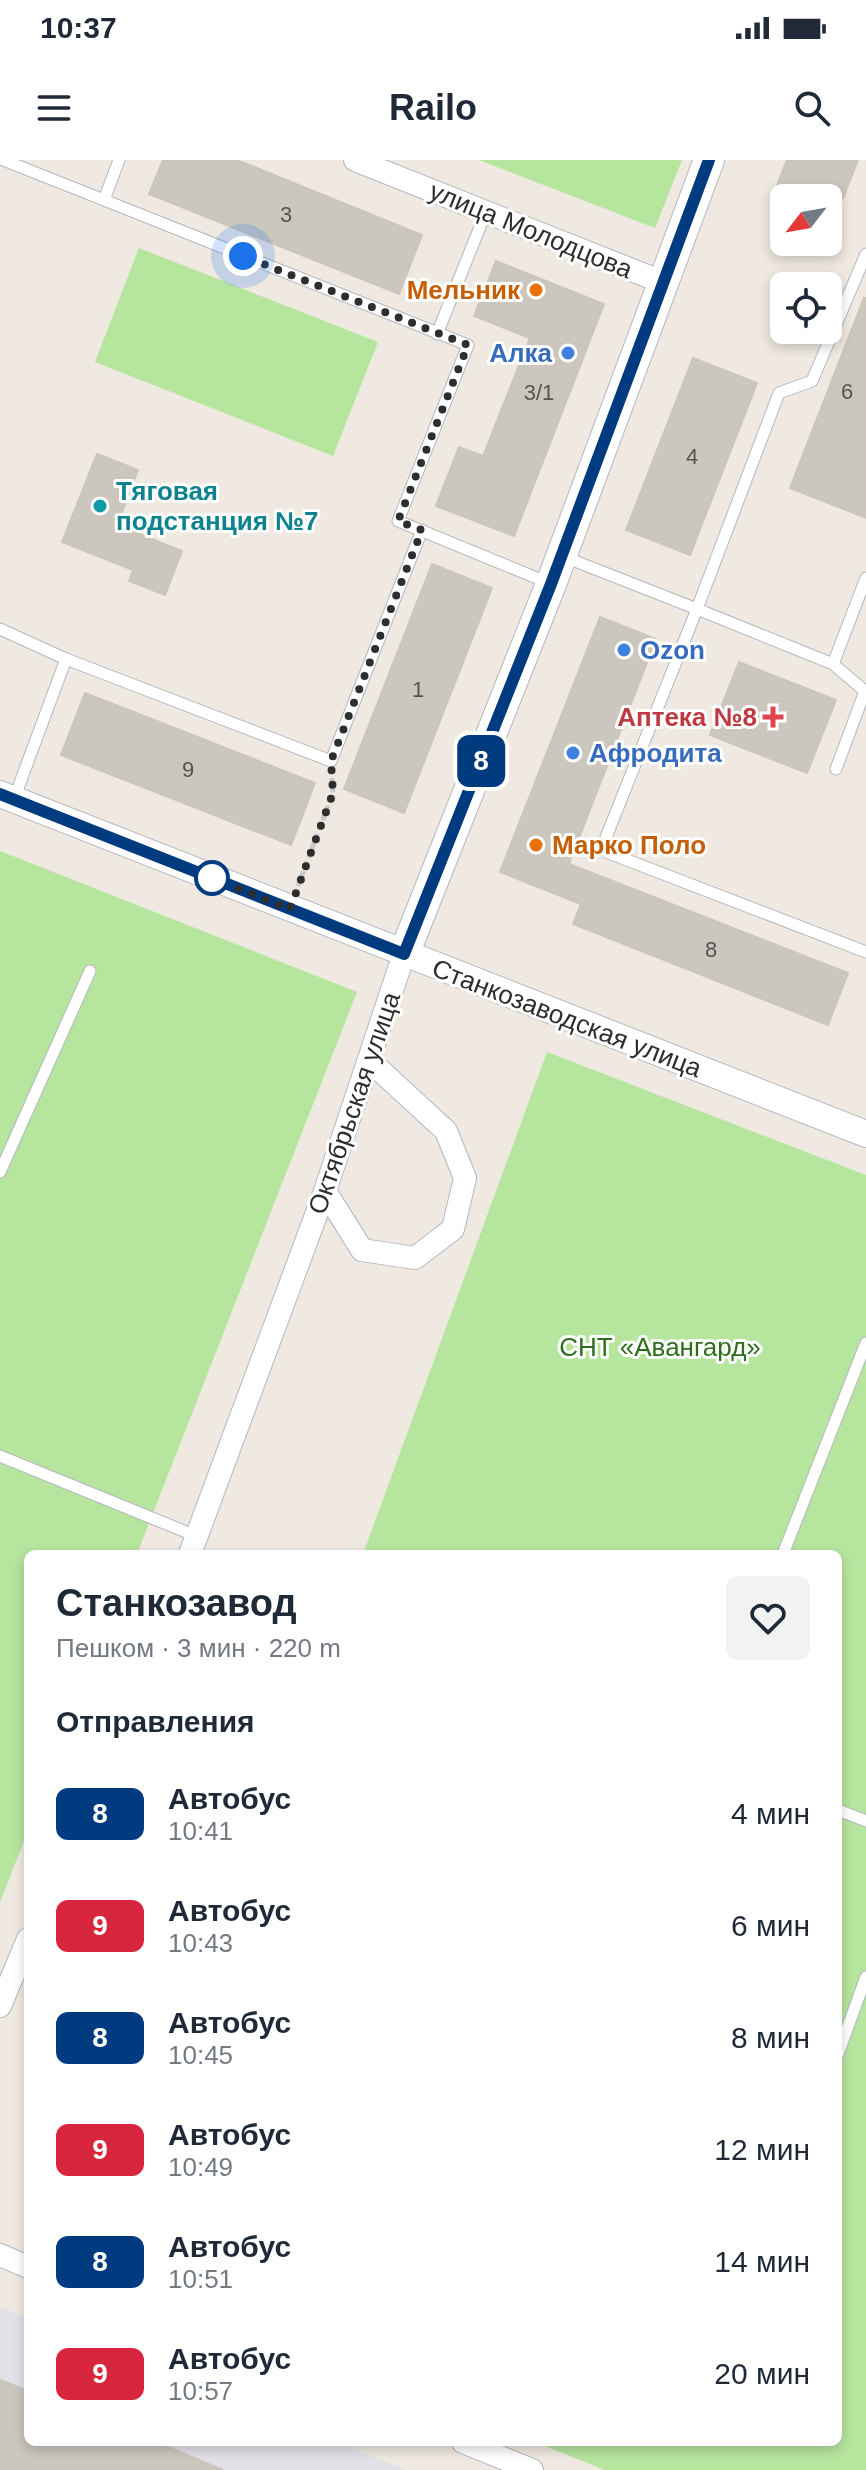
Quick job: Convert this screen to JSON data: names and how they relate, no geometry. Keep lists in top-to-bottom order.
{
  "streets": {
    "main road": ["Октябрьская улица"],
    "street": ["улица Молодцова", "Станкозаводская улица"]
  },
  "crossings": [
    ["улица Молодцова", "Октябрьская улица"],
    ["Станкозаводская улица", "Октябрьская улица"]
  ],
  "parks": ["СНТ «Авангард»"],
  "places": {
    "other": [
      "Мельник",
      "Алка",
      "Тяговая подстанция №7",
      "Ozon",
      "Афродита",
      "Марко Поло"
    ],
    "health": ["Аптека №8"]
  },
  "lines": ["bus line 8"],
  "house_numbers": [
    "3",
    "6",
    "3/1",
    "4",
    "1",
    "9",
    "8"
  ],
  "north": "bottom left",
  "page": {
    "status": "10:37",
    "header": "Railo",
    "on_map": "8",
    "heading": [
      ["Станкозавод", "Пешком · 3 мин · 220 m"],
      "Отправления"
    ],
    "list": [
      {
        "mark": "8",
        "name": "Автобус",
        "note": "10:41",
        "value": "4 мин"
      },
      {
        "mark": "9",
        "name": "Автобус",
        "note": "10:43",
        "value": "6 мин"
      },
      {
        "mark": "8",
        "name": "Автобус",
        "note": "10:45",
        "value": "8 мин"
      },
      {
        "mark": "9",
        "name": "Автобус",
        "note": "10:49",
        "value": "12 мин"
      },
      {
        "mark": "8",
        "name": "Автобус",
        "note": "10:51",
        "value": "14 мин"
      },
      {
        "mark": "9",
        "name": "Автобус",
        "note": "10:57",
        "value": "20 мин"
      }
    ]
  }
}
